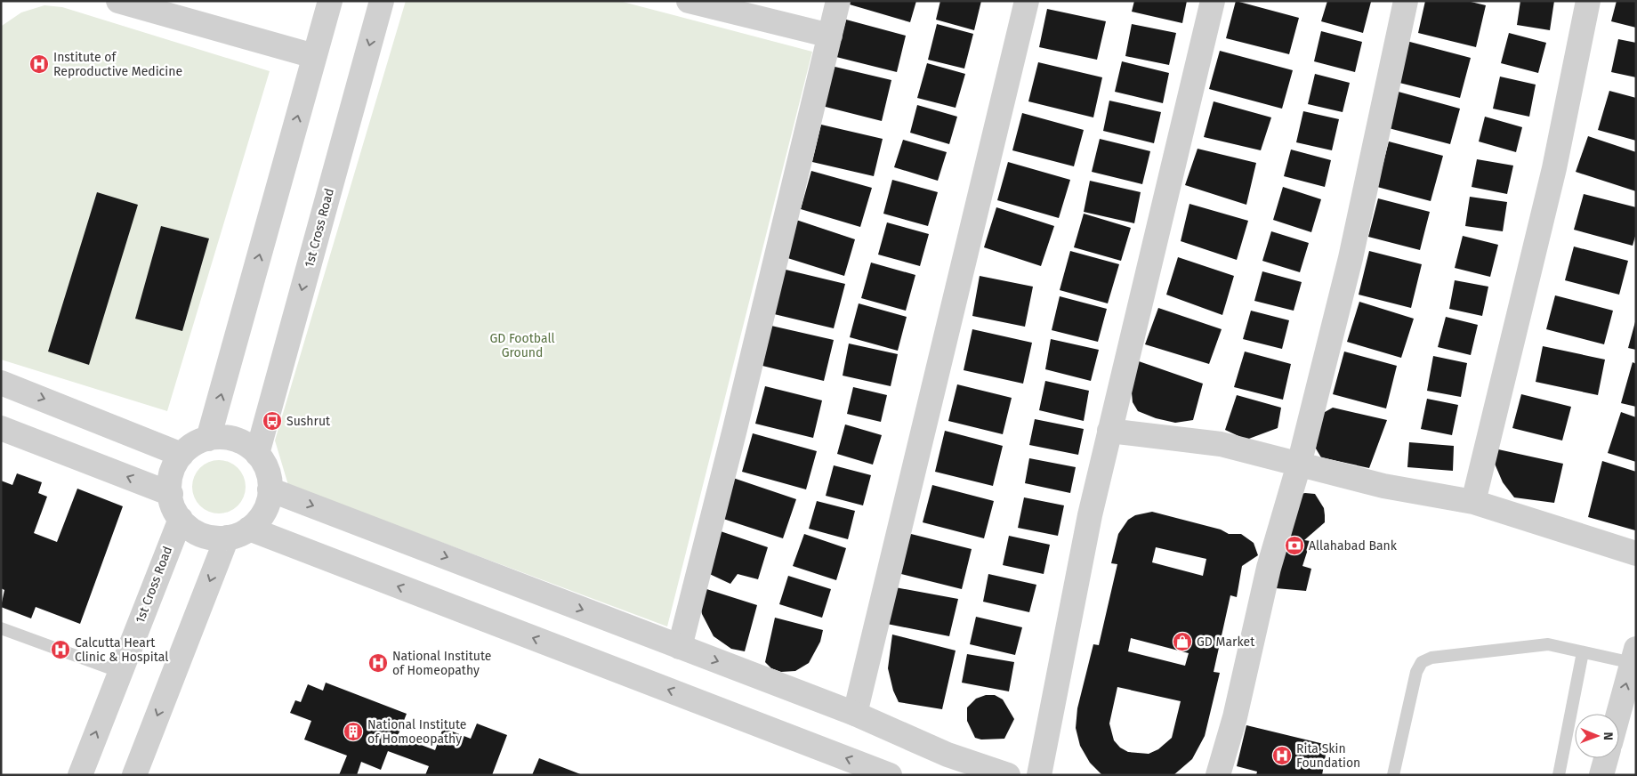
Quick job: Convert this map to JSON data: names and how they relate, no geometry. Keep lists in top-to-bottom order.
{
  "streets": {
    "street": ["1st Cross Road"]
  },
  "parks": ["GD Football Ground"],
  "places": {
    "hospital": [
      "Institute of Reproductive Medicine",
      "Calcutta Heart Clinic & Hospital",
      "National Institute of Homeopathy",
      "Rita Skin Foundation"
    ],
    "bus stop": ["Sushrut"],
    "bank": ["Allahabad Bank"],
    "shop": ["GD Market"],
    "building": ["National Institute of Homoeopathy"]
  },
  "north": "right"
}
